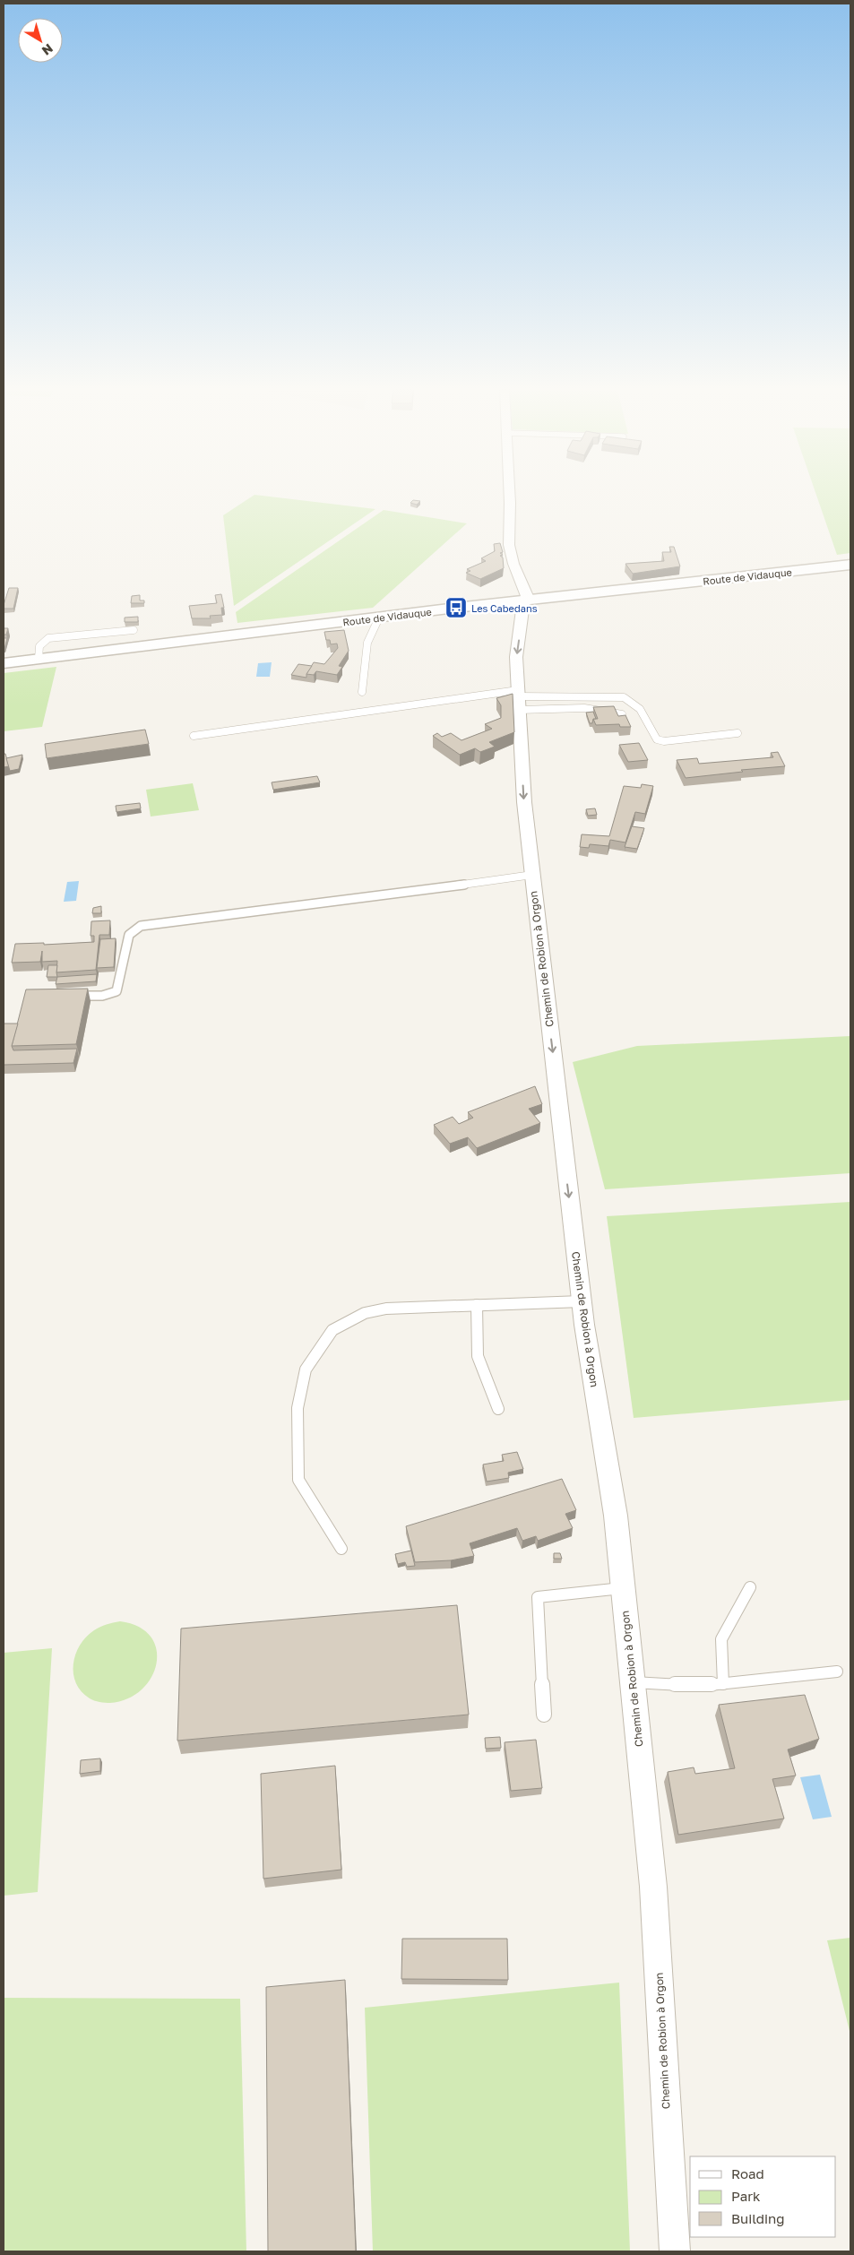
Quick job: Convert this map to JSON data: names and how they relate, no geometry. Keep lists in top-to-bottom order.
{
  "streets": {
    "street": ["Route de Vidauque", "Chemin de Robion à Orgon"]
  },
  "crossings": [
    ["Route de Vidauque", "Chemin de Robion à Orgon"]
  ],
  "one_way": ["Chemin de Robion à Orgon"],
  "places": {
    "bus stop": ["Les Cabedans"]
  },
  "legend": ["Road", "Park", "Building"],
  "north": "bottom right"
}
